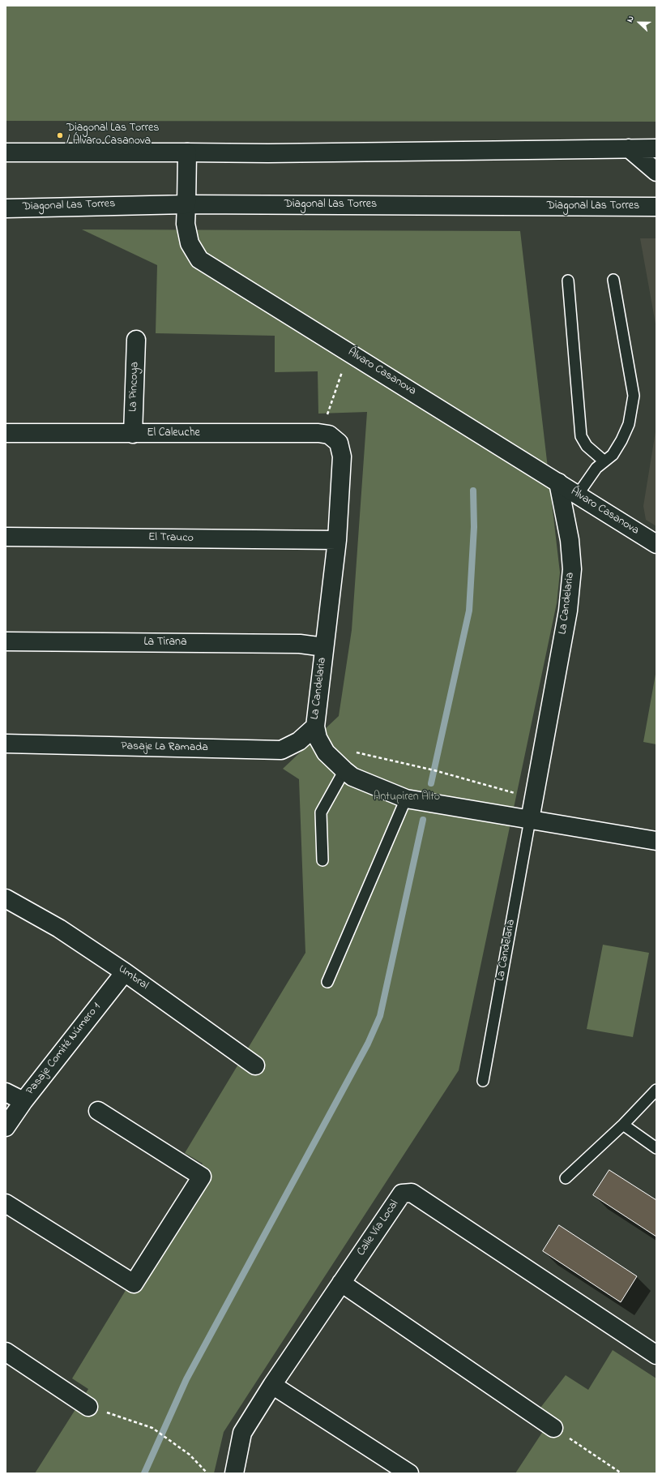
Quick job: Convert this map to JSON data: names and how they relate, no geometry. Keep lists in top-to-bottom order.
{
  "streets": {
    "street": [
      "Diagonal Las Torres",
      "Álvaro Casanova",
      "La Pincoya",
      "El Caleuche",
      "El Trauco",
      "La Candelaria",
      "La Tirana",
      "Pasaje La Ramada",
      "Umbral",
      "Pasaje Comité Número 1",
      "Calle Vía Local"
    ]
  },
  "crossings": [
    ["Diagonal Las Torres", "Álvaro Casanova"],
    ["Álvaro Casanova", "La Candelaria"],
    ["La Pincoya", "El Caleuche"],
    ["El Caleuche", "La Candelaria"],
    ["El Trauco", "La Candelaria"],
    ["La Candelaria", "La Tirana"],
    ["La Candelaria", "Pasaje La Ramada"],
    ["Umbral", "Pasaje Comité Número 1"]
  ],
  "parks": ["Antupiren Alto"],
  "places": ["Diagonal Las Torres / Álvaro Casanova"],
  "north": "left"
}
